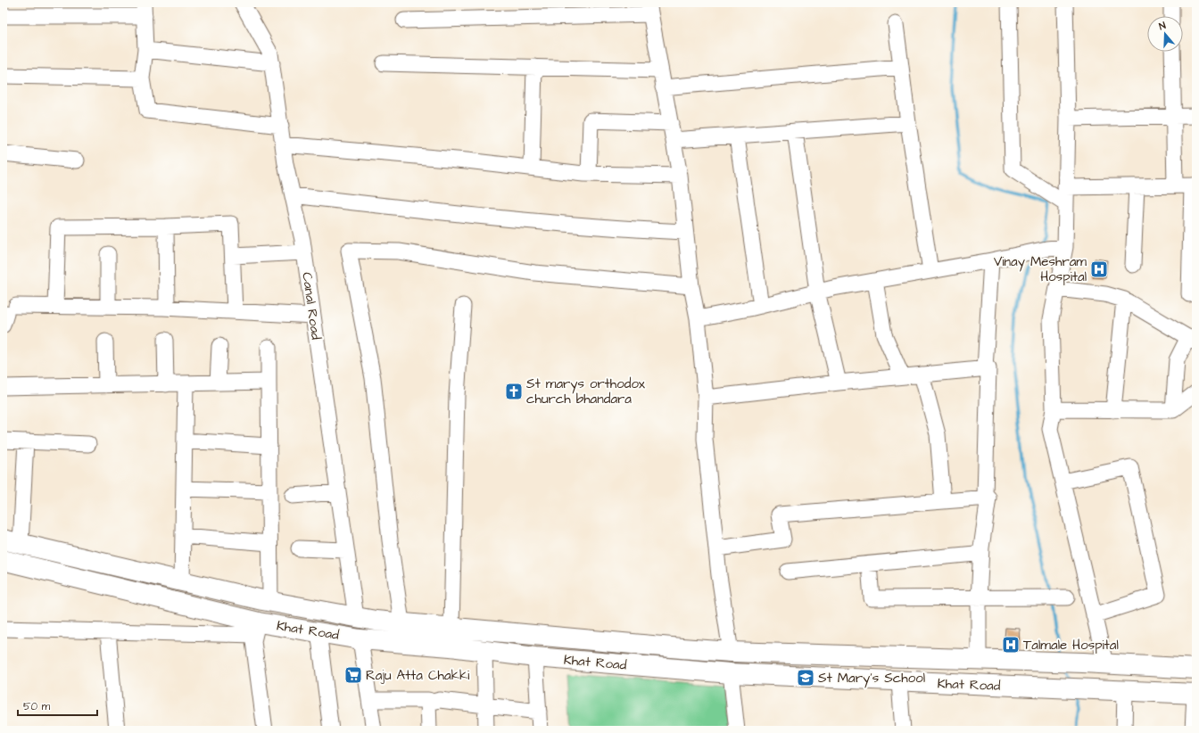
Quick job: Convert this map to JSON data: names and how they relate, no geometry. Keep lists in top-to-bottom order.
{
  "streets": {
    "highway": ["Khat Road"],
    "street": ["Canal Road"]
  },
  "crossings": [
    ["Canal Road", "Khat Road"]
  ],
  "places": {
    "hospital": ["Vinay Meshram Hospital", "Talmale Hospital"],
    "church": ["St marys orthodox church bhandara"],
    "supermarket": ["Raju Atta Chakki"],
    "school or university": ["St Mary's School"]
  },
  "scale_bar": "50 m",
  "north": "top"
}
